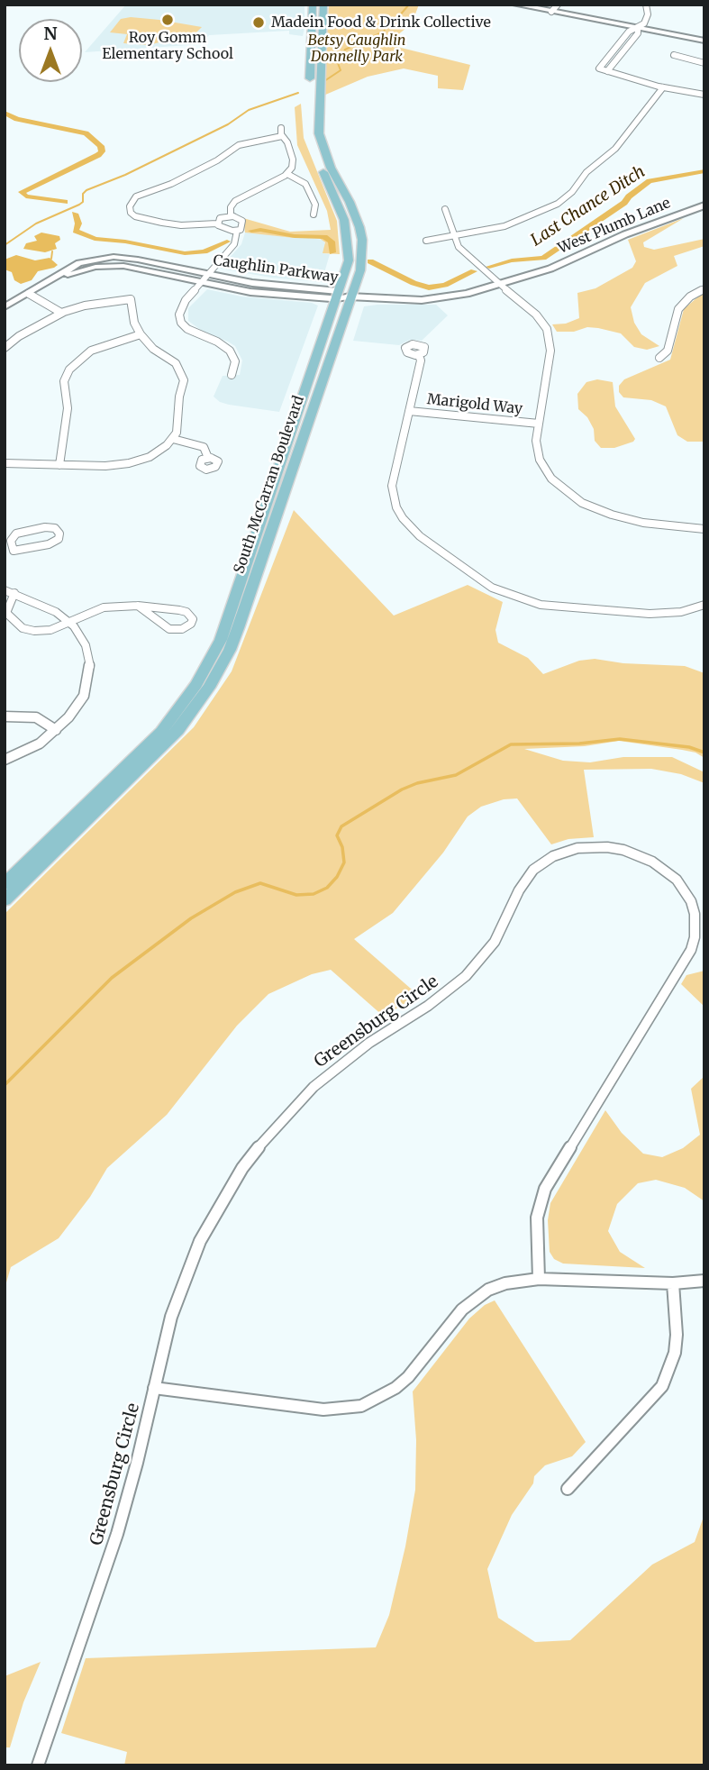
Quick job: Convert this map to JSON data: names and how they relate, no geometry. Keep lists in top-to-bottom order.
{
  "streets": {
    "main road": ["West Plumb Lane", "South McCarran Boulevard"],
    "street": ["Caughlin Parkway", "Marigold Way", "Greensburg Circle"]
  },
  "crossings": [
    ["West Plumb Lane", "Caughlin Parkway"],
    ["West Plumb Lane", "South McCarran Boulevard"],
    ["Caughlin Parkway", "South McCarran Boulevard"]
  ],
  "water": ["Last Chance Ditch"],
  "parks": ["Betsy Caughlin Donnelly Park"],
  "places": ["Roy Gomm Elementary School", "Madein Food & Drink Collective"],
  "north": "top"
}
